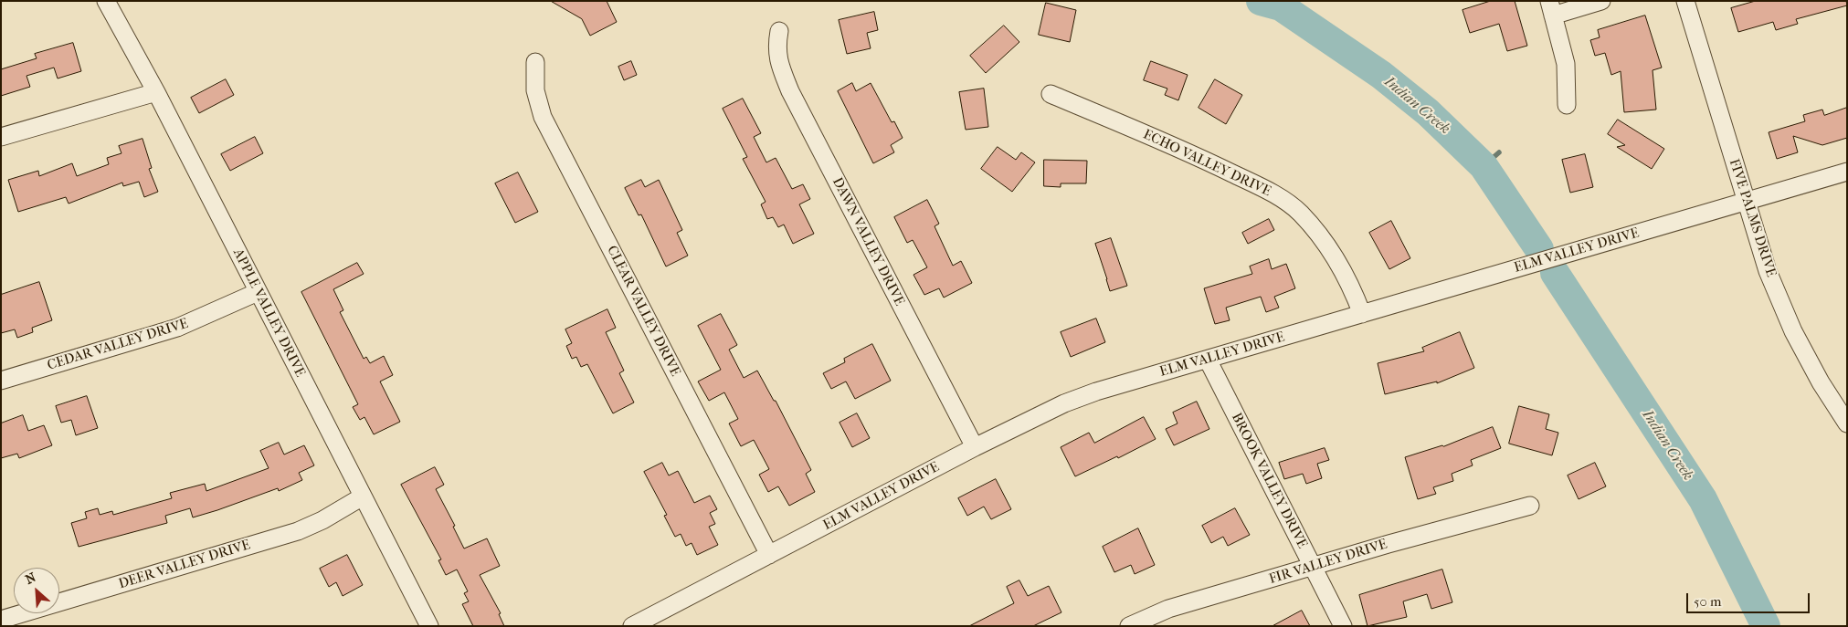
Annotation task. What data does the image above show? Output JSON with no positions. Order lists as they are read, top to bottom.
{
  "streets": {
    "street": [
      "ECHO VALLEY DRIVE",
      "FIVE PALMS DRIVE",
      "DAWN VALLEY DRIVE",
      "ELM VALLEY DRIVE",
      "CLEAR VALLEY DRIVE",
      "APPLE VALLEY DRIVE",
      "CEDAR VALLEY DRIVE",
      "BROOK VALLEY DRIVE",
      "FIR VALLEY DRIVE",
      "DEER VALLEY DRIVE"
    ]
  },
  "crossings": [
    ["ECHO VALLEY DRIVE", "ELM VALLEY DRIVE"],
    ["FIVE PALMS DRIVE", "ELM VALLEY DRIVE"],
    ["DAWN VALLEY DRIVE", "ELM VALLEY DRIVE"],
    ["ELM VALLEY DRIVE", "CLEAR VALLEY DRIVE"],
    ["ELM VALLEY DRIVE", "BROOK VALLEY DRIVE"],
    ["APPLE VALLEY DRIVE", "CEDAR VALLEY DRIVE"],
    ["APPLE VALLEY DRIVE", "DEER VALLEY DRIVE"],
    ["BROOK VALLEY DRIVE", "FIR VALLEY DRIVE"]
  ],
  "water": ["Indian Creek"],
  "scale_bar": "50 m",
  "north": "top left"
}
